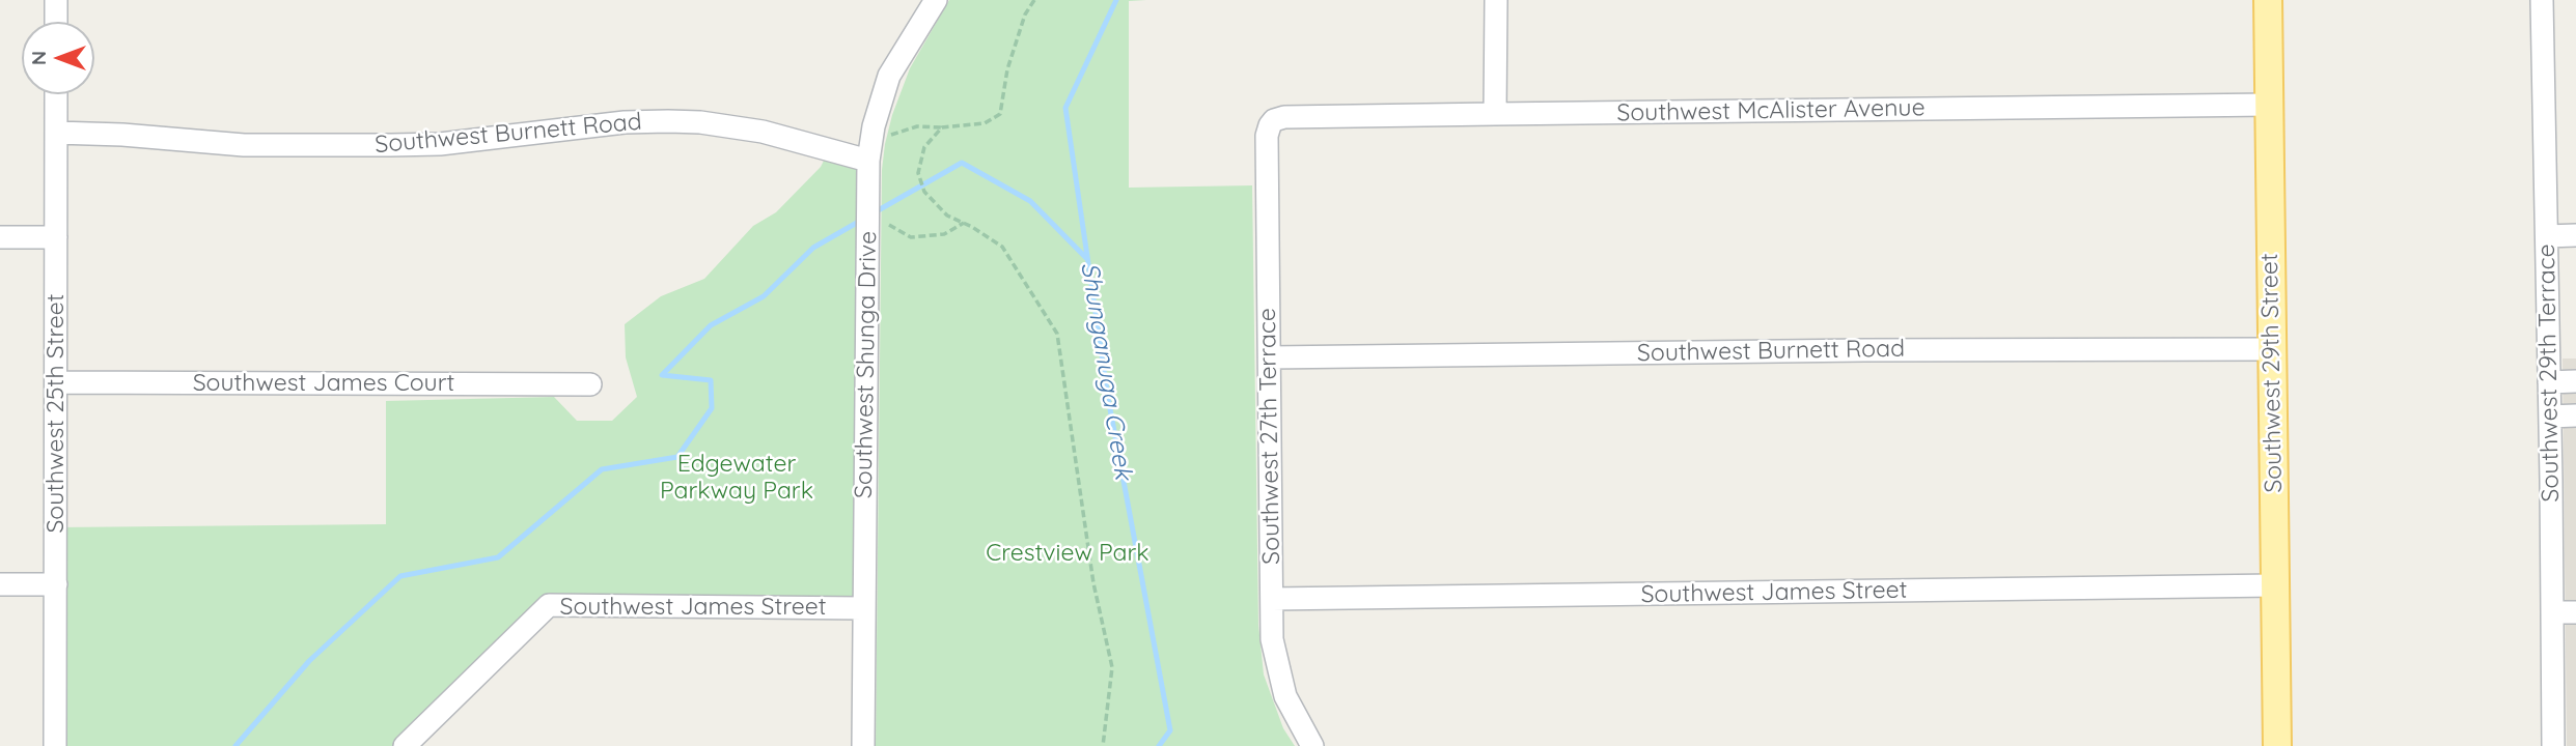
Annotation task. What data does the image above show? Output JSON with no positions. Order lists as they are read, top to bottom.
{
  "streets": {
    "main road": ["Southwest 29th Street"],
    "street": [
      "Southwest McAlister Avenue",
      "Southwest Burnett Road",
      "Southwest Shunga Drive",
      "Southwest 29th Terrace",
      "Southwest James Court",
      "Southwest 25th Street",
      "Southwest 27th Terrace",
      "Southwest James Street"
    ]
  },
  "crossings": [
    ["Southwest McAlister Avenue", "Southwest 29th Street"],
    ["Southwest McAlister Avenue", "Southwest 27th Terrace"],
    ["Southwest Burnett Road", "Southwest Shunga Drive"],
    ["Southwest Burnett Road", "Southwest 29th Street"],
    ["Southwest Burnett Road", "Southwest 25th Street"],
    ["Southwest Burnett Road", "Southwest 27th Terrace"],
    ["Southwest Shunga Drive", "Southwest James Street"],
    ["Southwest 29th Street", "Southwest James Street"],
    ["Southwest James Court", "Southwest 25th Street"],
    ["Southwest 27th Terrace", "Southwest James Street"]
  ],
  "water": ["Shunganuga Creek"],
  "parks": ["Edgewater Parkway Park", "Crestview Park"],
  "north": "left"
}
